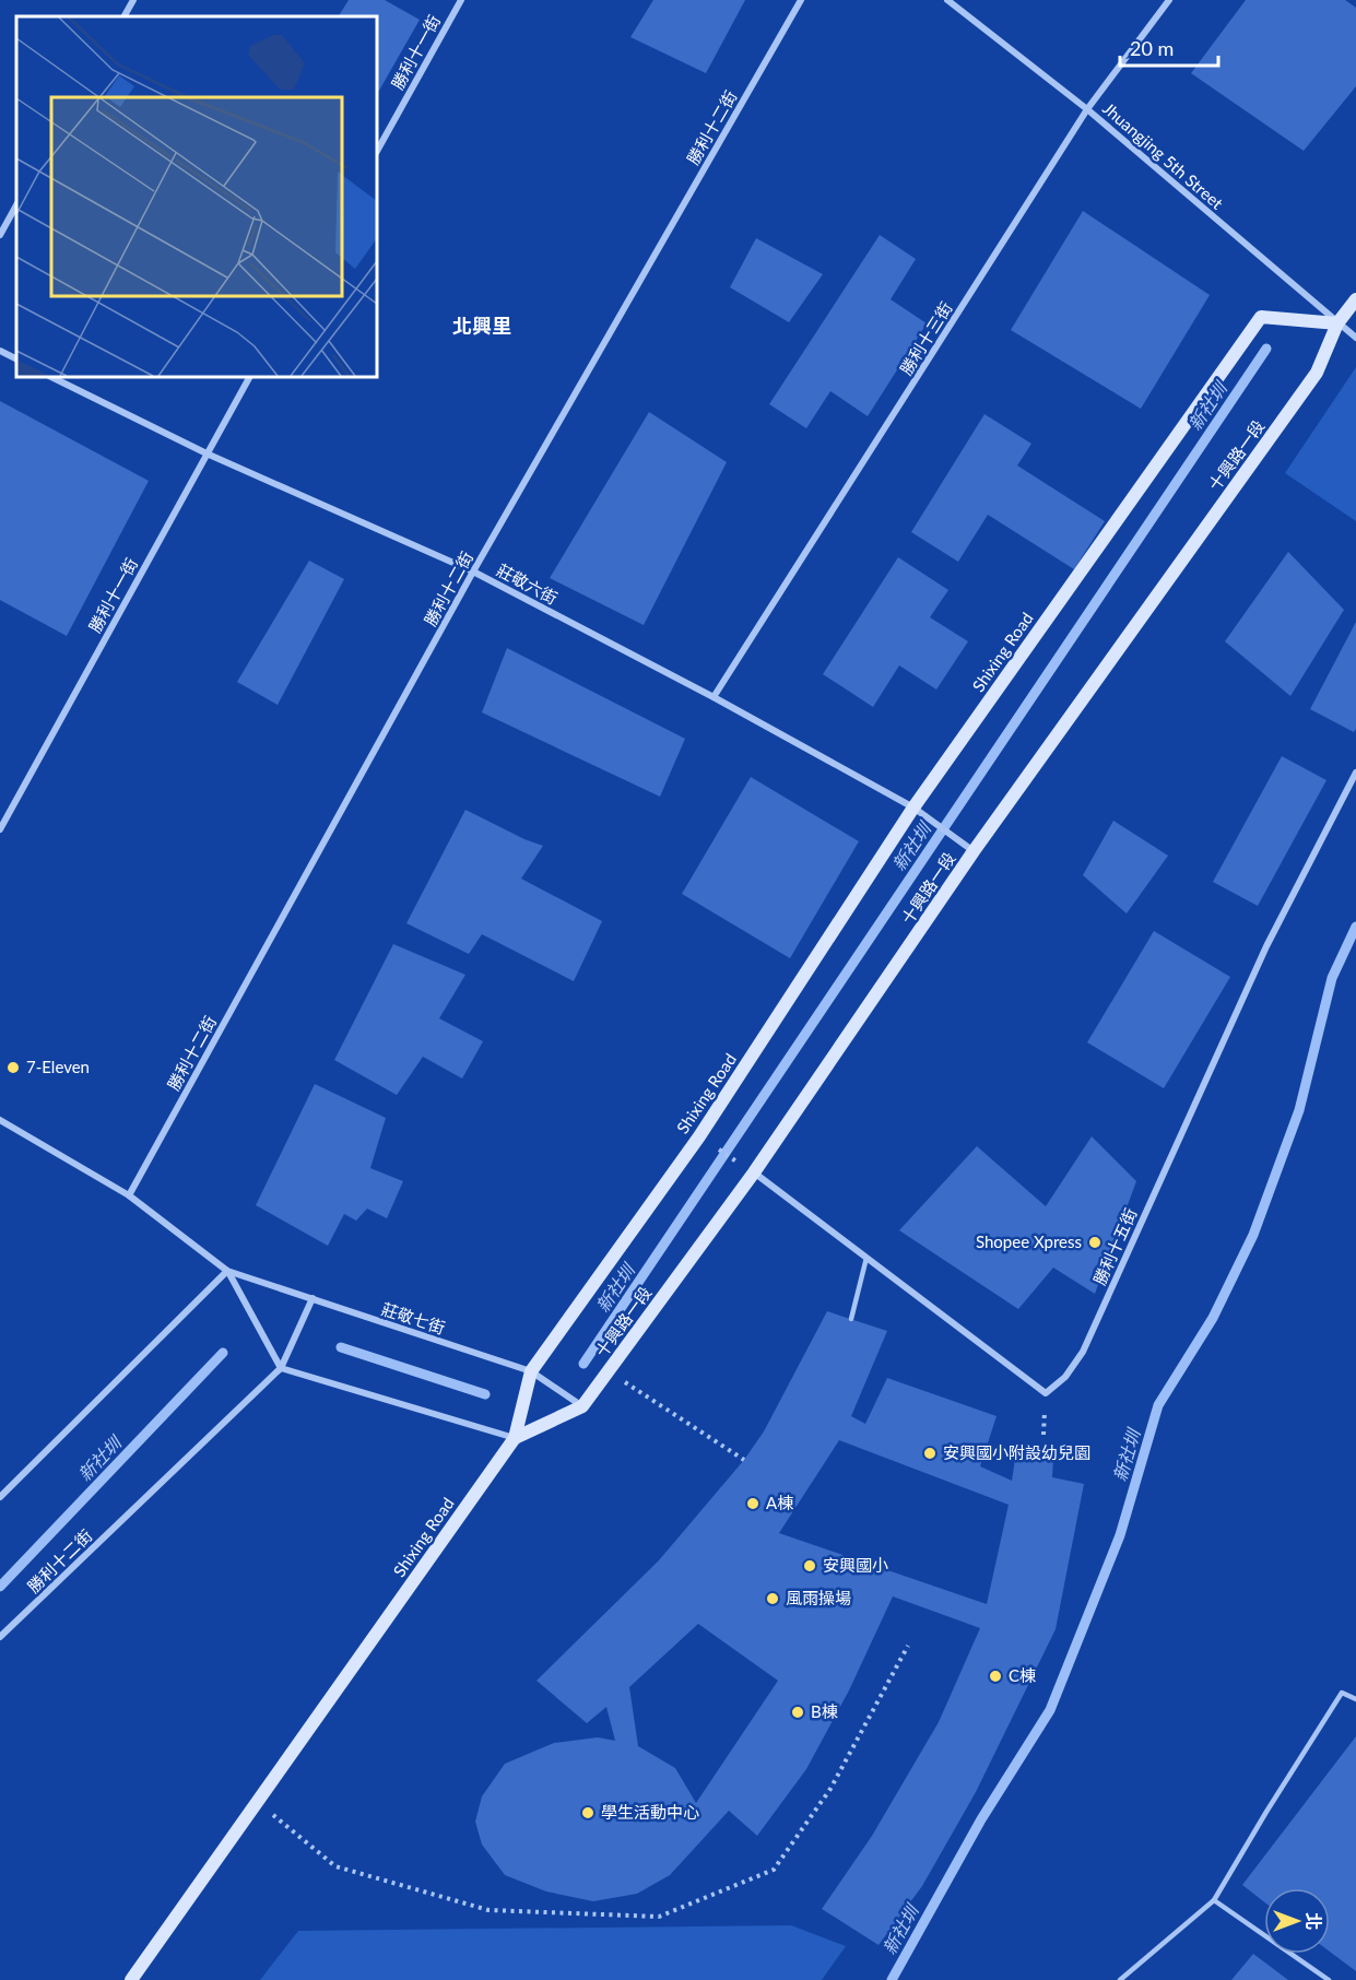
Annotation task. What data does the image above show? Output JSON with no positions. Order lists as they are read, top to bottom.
{
  "streets": {
    "street": [
      "勝利十一街",
      "勝利十二街",
      "Jhuangjing 5th Street",
      "勝利十三街",
      "十興路一段",
      "莊敬六街",
      "Shixing Road",
      "勝利十五街",
      "莊敬七街"
    ]
  },
  "crossings": [
    ["勝利十一街", "莊敬六街"],
    ["勝利十二街", "莊敬六街"],
    ["勝利十二街", "莊敬七街"],
    ["Jhuangjing 5th Street", "勝利十三街"],
    ["Jhuangjing 5th Street", "十興路一段"],
    ["Jhuangjing 5th Street", "Shixing Road"],
    ["勝利十三街", "莊敬六街"],
    ["十興路一段", "莊敬六街"],
    ["十興路一段", "Shixing Road"],
    ["十興路一段", "勝利十五街"],
    ["十興路一段", "莊敬七街"],
    ["莊敬六街", "Shixing Road"],
    ["Shixing Road", "莊敬七街"]
  ],
  "districts": ["北興里"],
  "water": ["新社圳"],
  "places": [
    "7-Eleven",
    "Shopee Xpress",
    "安興國小附設幼兒園",
    "A棟",
    "安興國小",
    "風雨操場",
    "C棟",
    "B棟",
    "學生活動中心"
  ],
  "scale_bar": "20 m",
  "north": "right"
}
